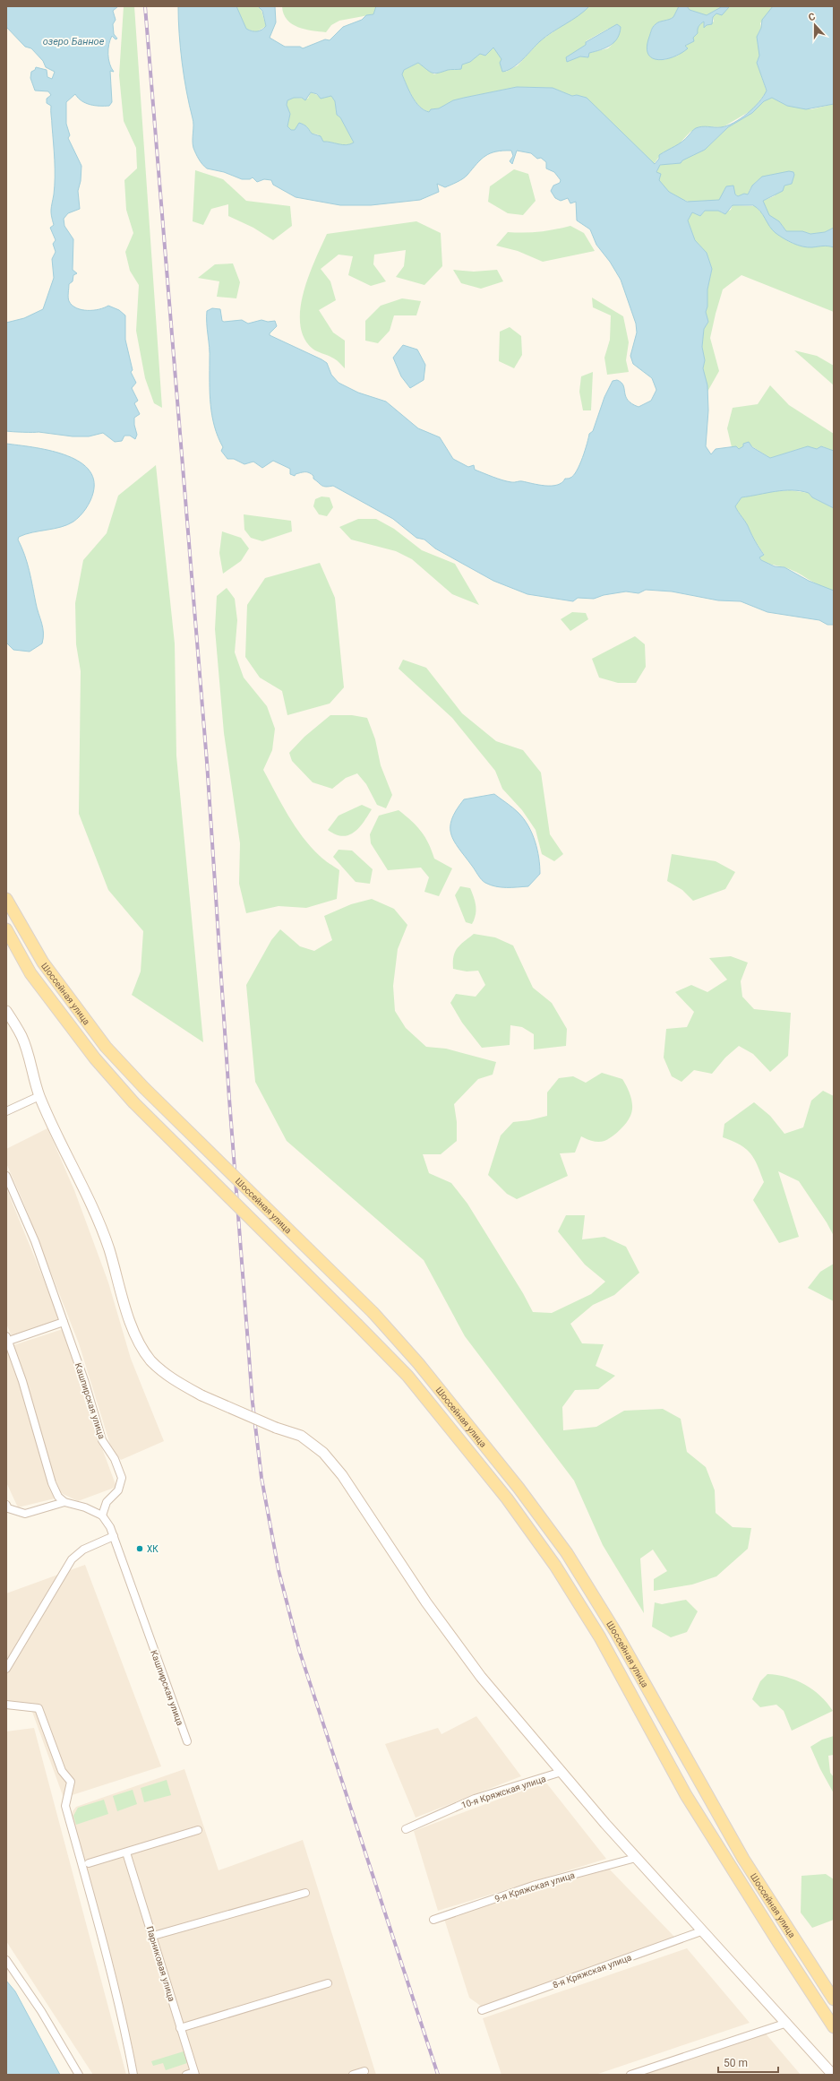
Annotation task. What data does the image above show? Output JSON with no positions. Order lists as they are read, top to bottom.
{
  "streets": {
    "main road": ["Шоссейная улица"],
    "street": [
      "Кашпирская улица",
      "10-я Кряжская улица",
      "9-я Кряжская улица",
      "Парниковая улица",
      "8-я Кряжская улица"
    ]
  },
  "water": ["озеро Банное"],
  "places": ["ХК"],
  "scale_bar": "50 m",
  "north": "top"
}
